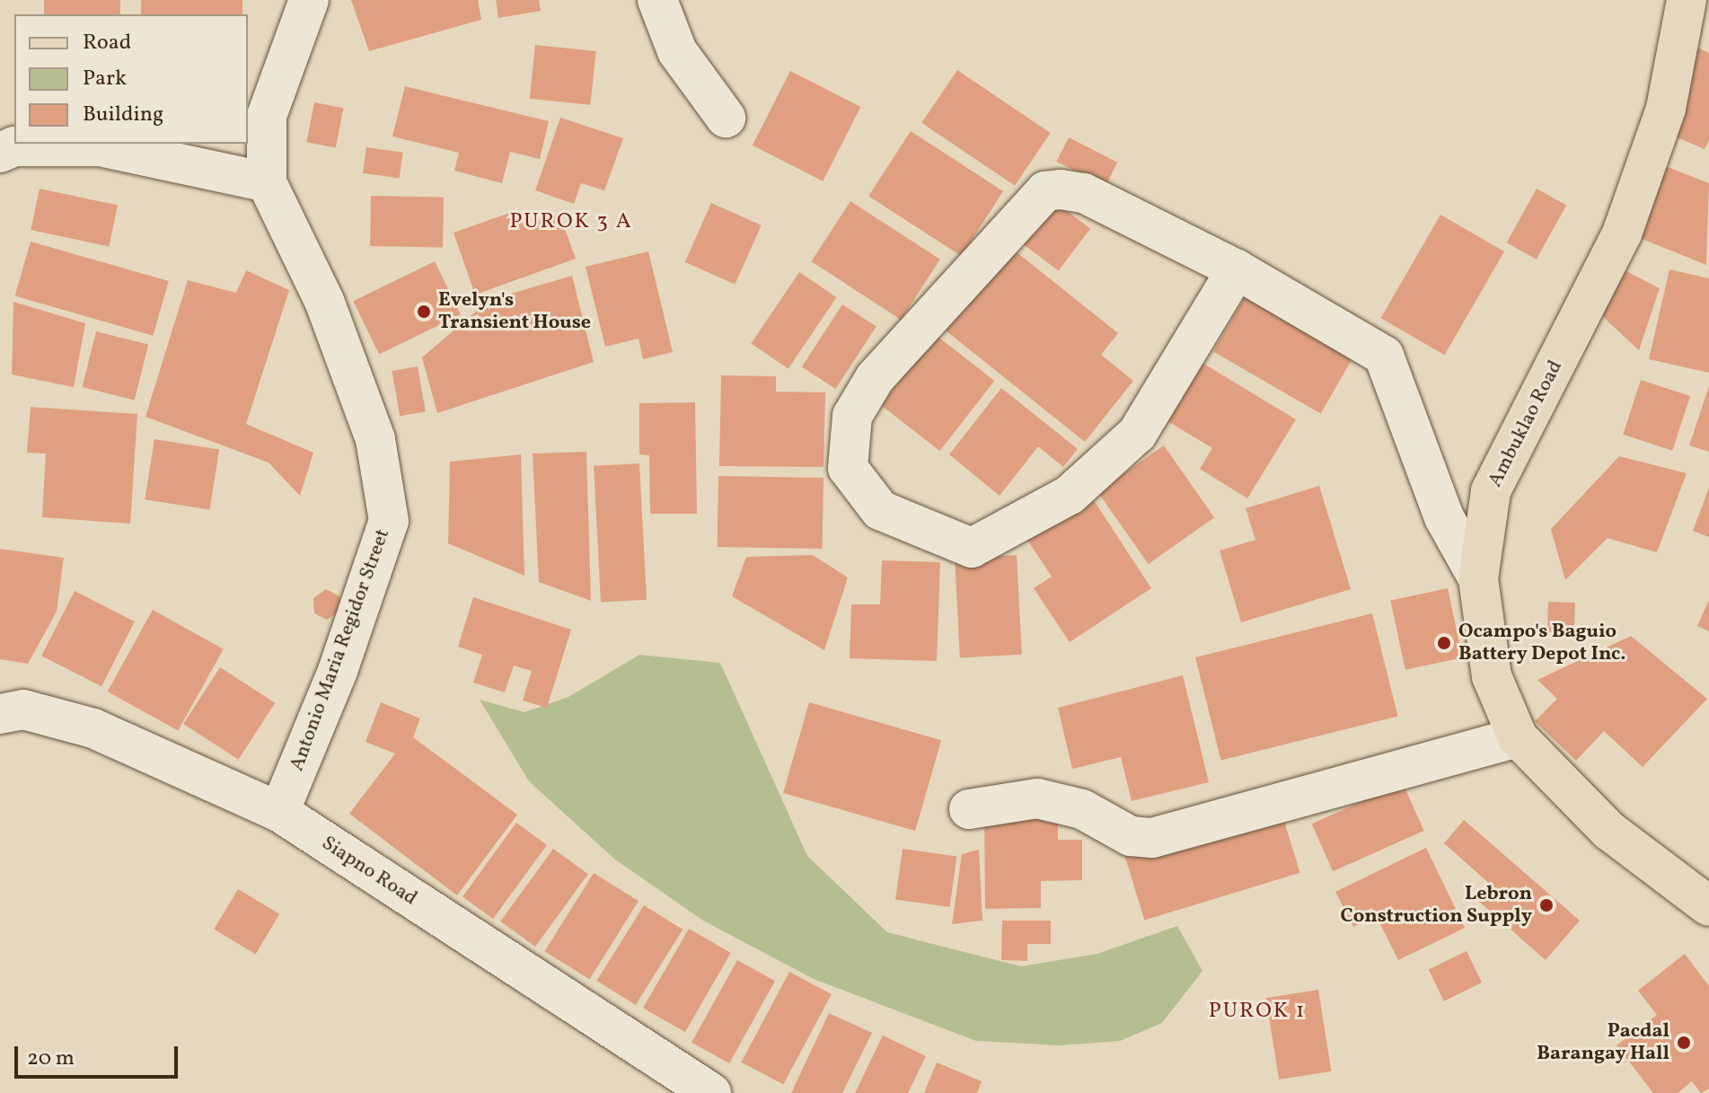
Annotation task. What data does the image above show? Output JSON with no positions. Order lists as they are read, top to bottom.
{
  "streets": {
    "main road": ["Ambuklao Road"],
    "street": ["Antonio Maria Regidor Street", "Siapno Road"]
  },
  "crossings": [
    ["Antonio Maria Regidor Street", "Siapno Road"]
  ],
  "districts": ["PUROK 3 A", "PUROK 1"],
  "places": [
    "Evelyn's Transient House",
    "Ocampo's Baguio Battery Depot Inc.",
    "Lebron Construction Supply",
    "Pacdal Barangay Hall"
  ],
  "legend": ["Road", "Park", "Building"],
  "scale_bar": "20 m"
}
